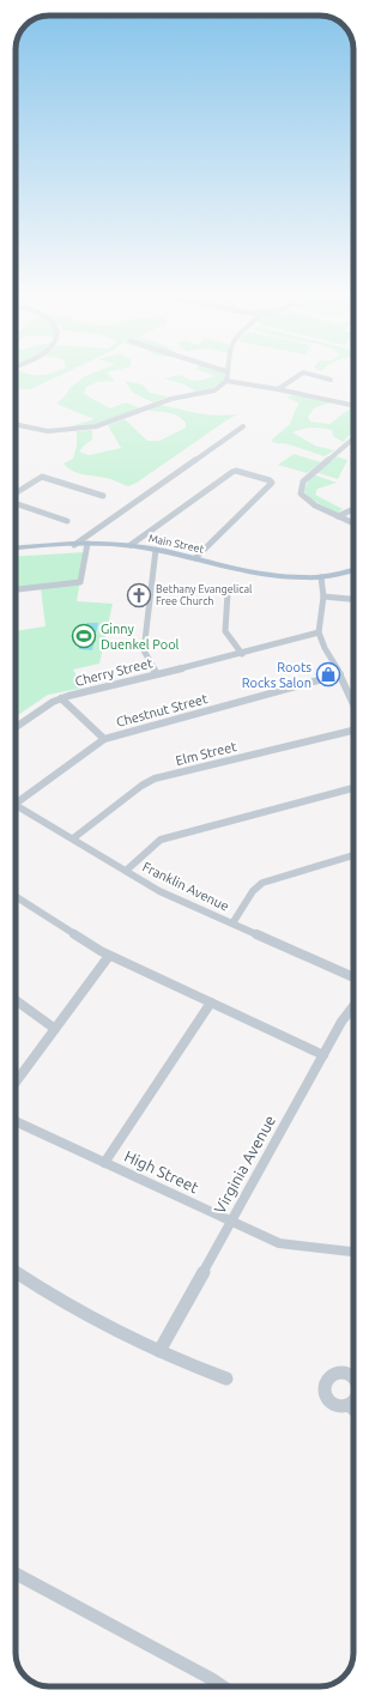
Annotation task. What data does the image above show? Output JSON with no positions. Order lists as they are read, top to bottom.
{
  "streets": {
    "main road": ["Main Street"],
    "street": [
      "Cherry Street",
      "Chestnut Street",
      "Elm Street",
      "Franklin Avenue",
      "Virginia Avenue",
      "High Street"
    ]
  },
  "crossings": [
    ["Elm Street", "Franklin Avenue"],
    ["Virginia Avenue", "High Street"]
  ],
  "places": {
    "church": ["Bethany Evangelical Free Church"],
    "sports": ["Ginny Duenkel Pool"],
    "shop": ["Roots Rocks Salon"]
  }
}
